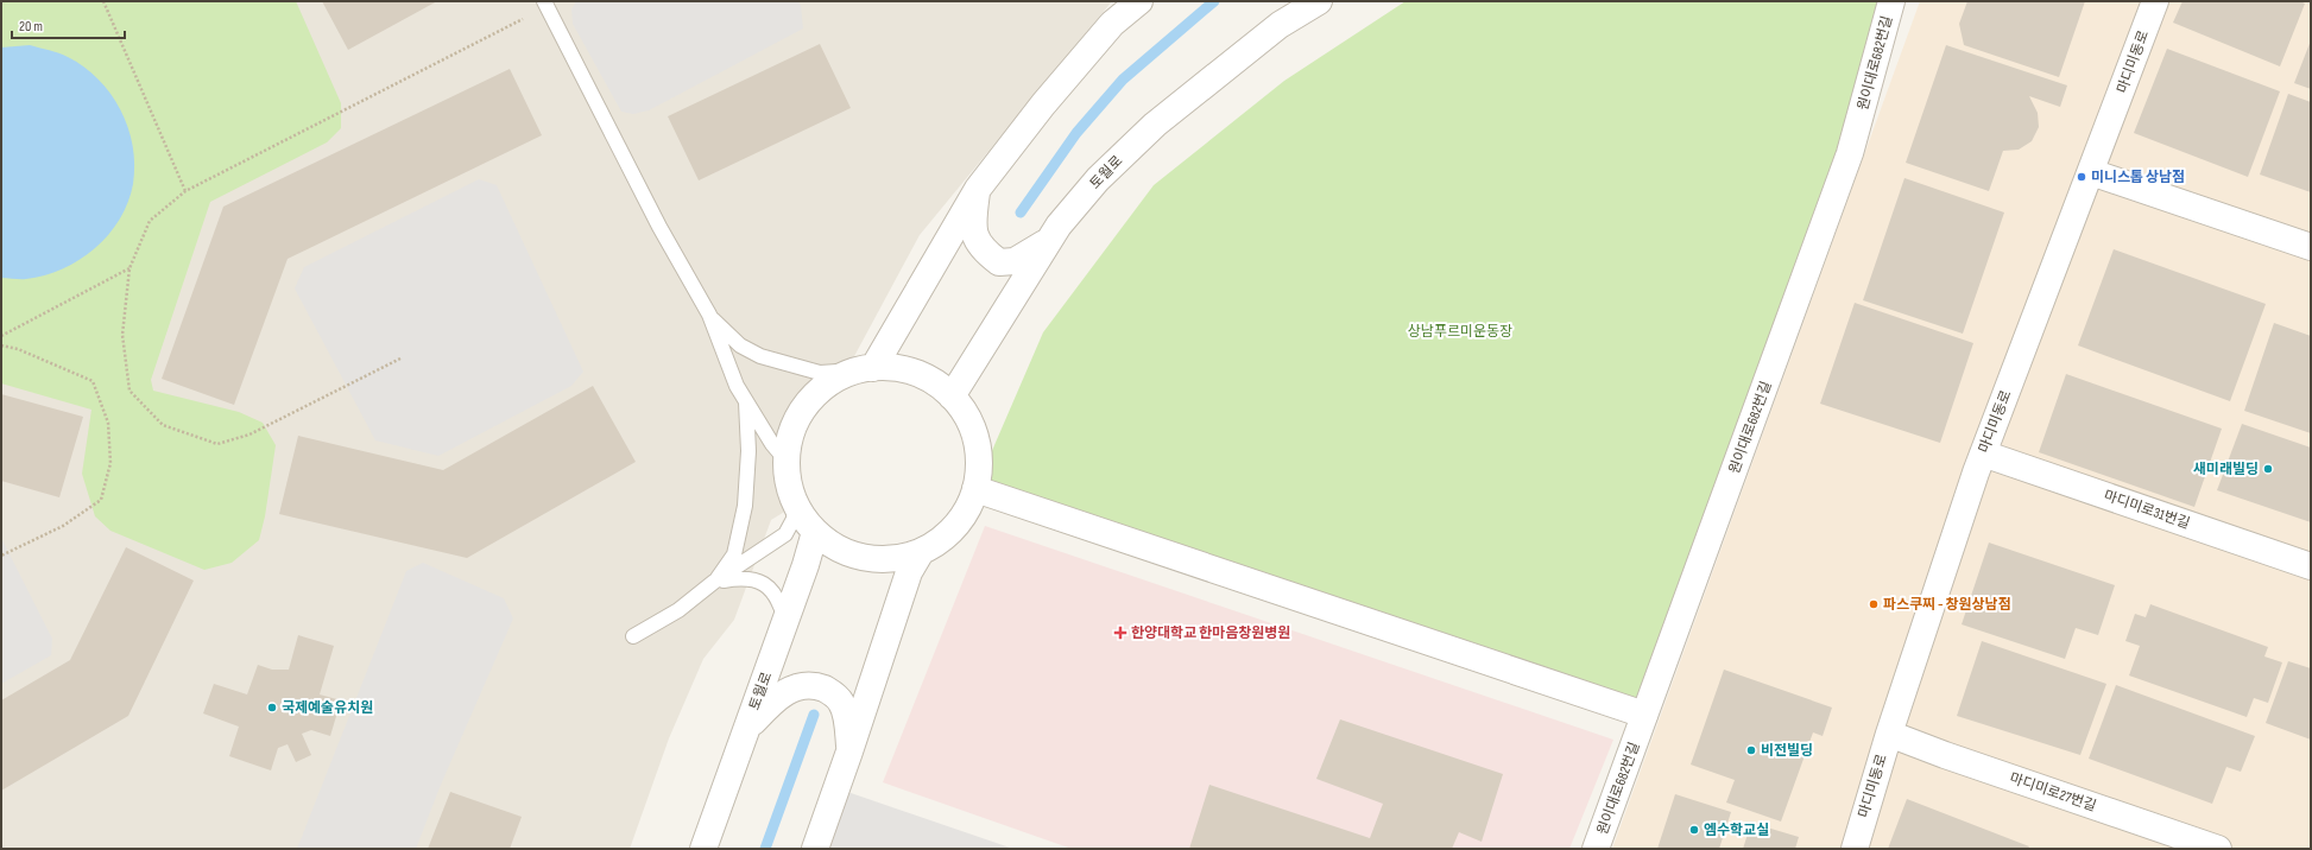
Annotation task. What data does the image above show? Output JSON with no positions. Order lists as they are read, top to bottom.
{
  "streets": {
    "street": [
      "마디미동로",
      "원이대로682번길",
      "토월로",
      "마디미로31번길",
      "마디미로27번길"
    ]
  },
  "crossings": [
    ["마디미동로", "마디미로31번길"],
    ["마디미동로", "마디미로27번길"]
  ],
  "parks": ["상남푸르미운동장"],
  "places": {
    "other": [
      "미니스톱 상남점",
      "새미래빌딩",
      "파스쿠찌 - 창원상남점",
      "국제예술유치원",
      "비전빌딩",
      "엠수학교실"
    ],
    "health": ["한양대학교 한마음창원병원"]
  },
  "scale_bar": "20 m"
}
